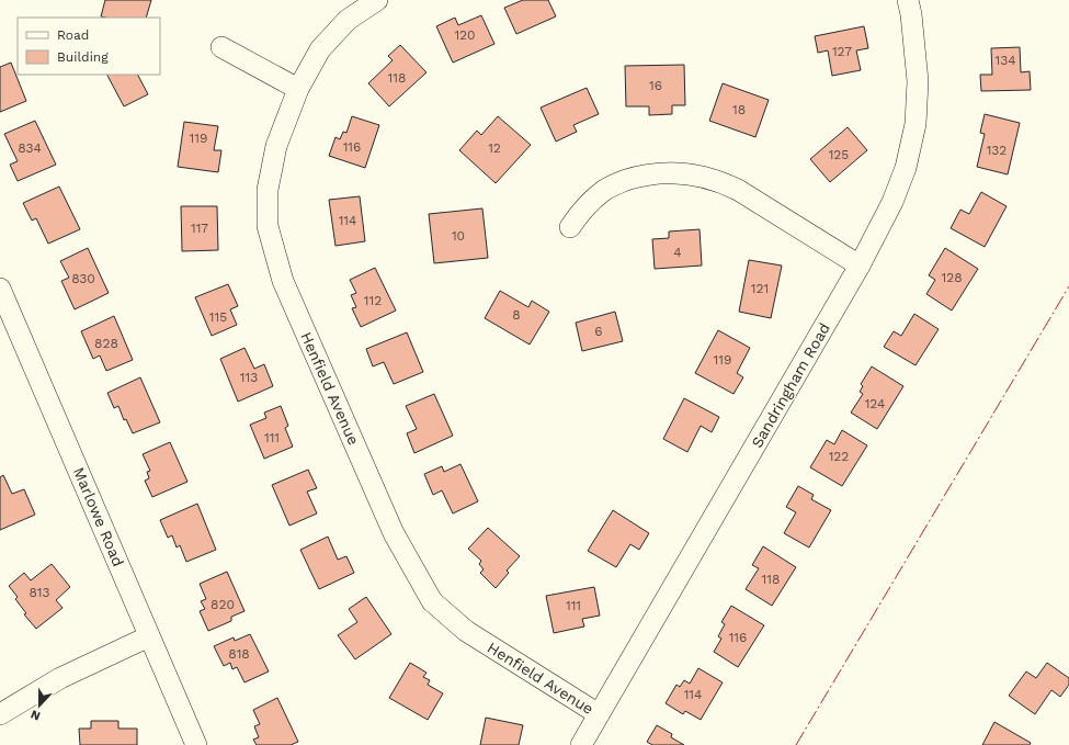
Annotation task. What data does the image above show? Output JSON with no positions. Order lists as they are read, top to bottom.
{
  "streets": {
    "street": ["Sandringham Road", "Henfield Avenue", "Marlowe Road"]
  },
  "crossings": [
    ["Sandringham Road", "Henfield Avenue"]
  ],
  "house_numbers": [
    "120",
    "127",
    "134",
    "118",
    "16",
    "18",
    "119",
    "116",
    "834",
    "12",
    "132",
    "125",
    "114",
    "117",
    "10",
    "4",
    "128",
    "830",
    "121",
    "112",
    "8",
    "115",
    "6",
    "828",
    "119",
    "113",
    "124",
    "111",
    "122",
    "118",
    "813",
    "820",
    "111",
    "116",
    "818",
    "114"
  ],
  "legend": ["Road", "Building"],
  "north": "bottom"
}
